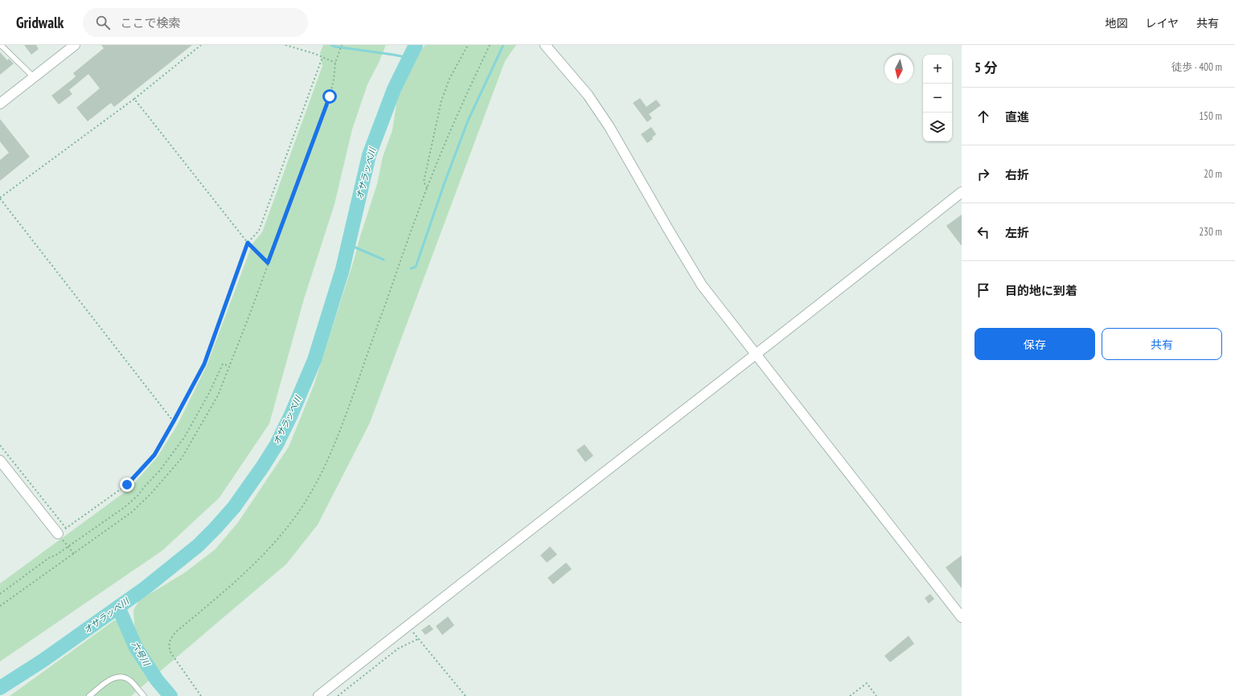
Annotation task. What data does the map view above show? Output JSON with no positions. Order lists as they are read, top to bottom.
{
  "water": ["オサラッペ川", "六号川"],
  "north": "bottom",
  "page": {
    "header": "Gridwalk",
    "search": "ここで検索",
    "nav": ["地図", "レイヤ", "共有"],
    "heading": ["5 分", "徒歩 · 400 m"],
    "map_buttons": ["+", "−"],
    "list": [
      ["直進", "150 m"],
      ["右折", "20 m"],
      ["左折", "230 m"],
      "目的地に到着"
    ],
    "buttons": ["保存", "共有"]
  }
}
